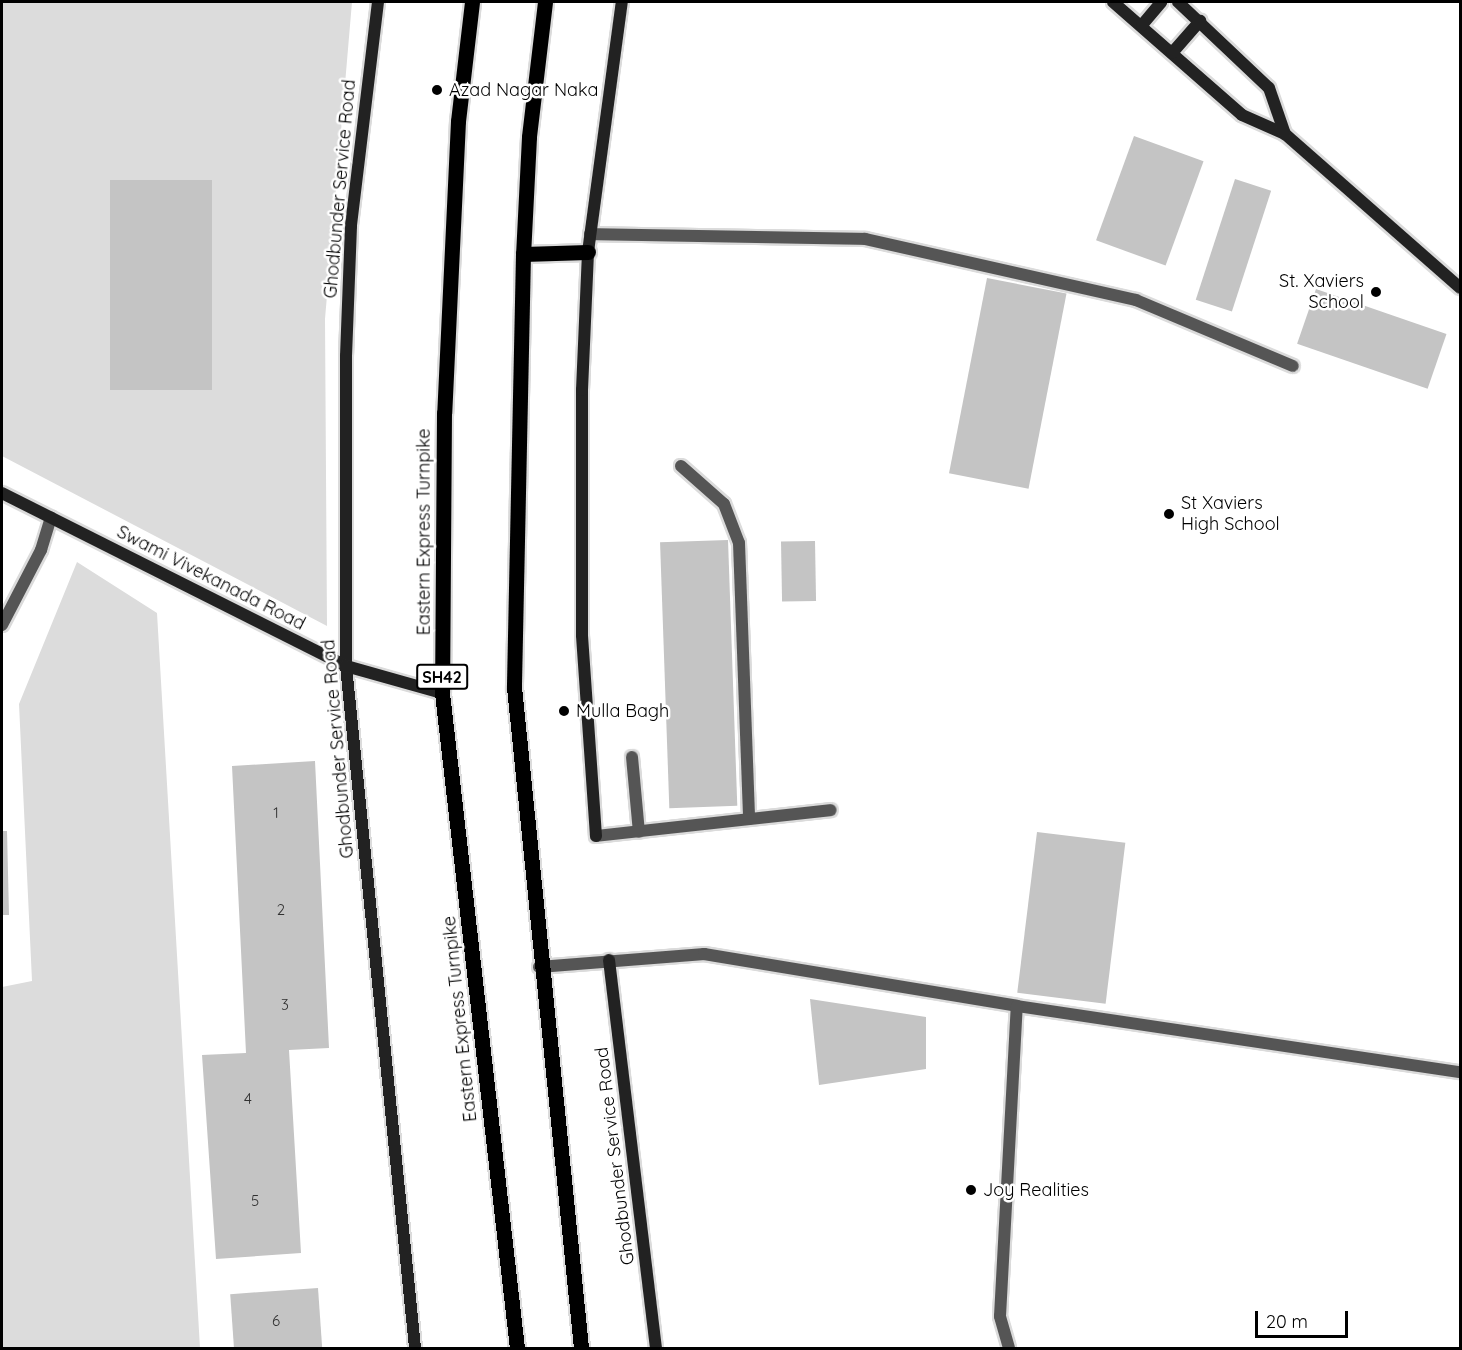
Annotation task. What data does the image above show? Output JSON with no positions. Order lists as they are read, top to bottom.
{
  "streets": {
    "main road": ["Eastern Express Turnpike", "SH42"],
    "street": ["Ghodbunder Service Road", "Swami Vivekanada Road"]
  },
  "crossings": [
    ["Ghodbunder Service Road", "Swami Vivekanada Road"],
    ["Eastern Express Turnpike", "Swami Vivekanada Road"]
  ],
  "places": [
    "Azad Nagar Naka",
    "St. Xaviers School",
    "St Xaviers High School",
    "Mulla Bagh",
    "Joy Realities"
  ],
  "house_numbers": [
    "1",
    "2",
    "3",
    "4",
    "5",
    "6"
  ],
  "scale_bar": "20 m"
}
